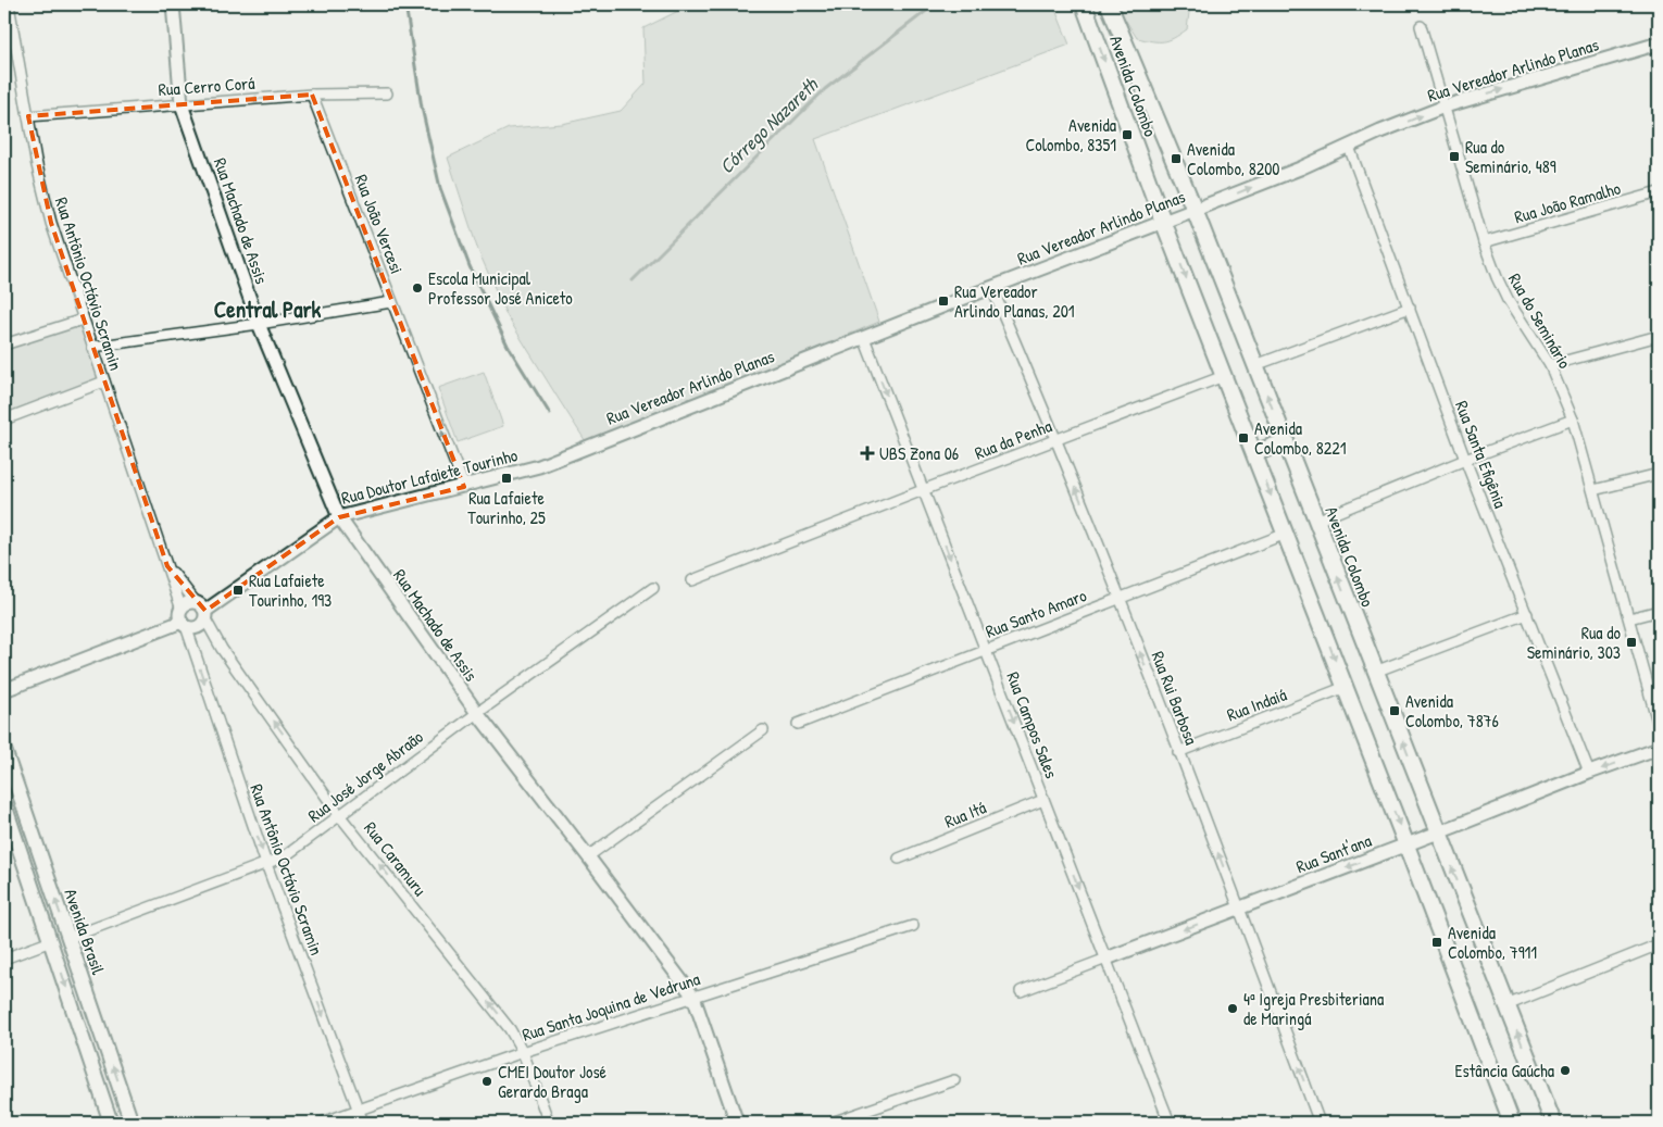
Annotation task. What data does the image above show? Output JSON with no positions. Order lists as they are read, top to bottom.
{
  "streets": {
    "main road": ["Avenida Colombo", "Avenida Brasil"],
    "street": [
      "Rua Vereador Arlindo Planas",
      "Rua Cerro Corá",
      "Rua João Ramalho",
      "Rua Machado de Assis",
      "Rua João Vercesi",
      "Rua Antônio Octávio Scramin",
      "Rua do Seminário",
      "Rua da Penha",
      "Rua Santa Efigênia",
      "Rua Doutor Lafaiete Tourinho",
      "Rua Santo Amaro",
      "Rua Rui Barbosa",
      "Rua Indaiá",
      "Rua Campos Sales",
      "Rua José Jorge Abraão",
      "Rua Itá",
      "Rua Sant'ana",
      "Rua Caramuru",
      "Rua Santa Joquina de Vedruna"
    ]
  },
  "crossings": [
    ["Rua Vereador Arlindo Planas", "Avenida Colombo"],
    ["Rua Vereador Arlindo Planas", "Rua do Seminário"],
    ["Rua Vereador Arlindo Planas", "Rua Santa Efigênia"],
    ["Rua Vereador Arlindo Planas", "Rua Doutor Lafaiete Tourinho"],
    ["Rua Vereador Arlindo Planas", "Rua Rui Barbosa"],
    ["Rua Vereador Arlindo Planas", "Rua Campos Sales"],
    ["Rua Cerro Corá", "Rua Machado de Assis"],
    ["Rua Cerro Corá", "Rua João Vercesi"],
    ["Rua Cerro Corá", "Rua Antônio Octávio Scramin"],
    ["Avenida Colombo", "Rua da Penha"],
    ["Avenida Colombo", "Rua Santo Amaro"],
    ["Avenida Colombo", "Rua Indaiá"],
    ["Avenida Colombo", "Rua Sant'ana"],
    ["Rua João Ramalho", "Rua do Seminário"],
    ["Rua Machado de Assis", "Rua Doutor Lafaiete Tourinho"],
    ["Rua Machado de Assis", "Rua José Jorge Abraão"],
    ["Rua Machado de Assis", "Rua Santa Joquina de Vedruna"],
    ["Rua João Vercesi", "Rua Doutor Lafaiete Tourinho"],
    ["Rua Antônio Octávio Scramin", "Rua Doutor Lafaiete Tourinho"],
    ["Rua Antônio Octávio Scramin", "Rua José Jorge Abraão"],
    ["Rua Antônio Octávio Scramin", "Rua Caramuru"],
    ["Rua Antônio Octávio Scramin", "Rua Santa Joquina de Vedruna"],
    ["Rua da Penha", "Rua Rui Barbosa"],
    ["Rua da Penha", "Rua Campos Sales"],
    ["Rua Santa Efigênia", "Rua Sant'ana"],
    ["Rua Doutor Lafaiete Tourinho", "Rua Caramuru"],
    ["Rua Santo Amaro", "Rua Rui Barbosa"],
    ["Rua Santo Amaro", "Rua Campos Sales"],
    ["Rua Rui Barbosa", "Rua Indaiá"],
    ["Rua Rui Barbosa", "Rua Sant'ana"],
    ["Rua Campos Sales", "Rua Itá"],
    ["Rua Campos Sales", "Rua Sant'ana"],
    ["Rua José Jorge Abraão", "Rua Caramuru"],
    ["Rua José Jorge Abraão", "Avenida Brasil"],
    ["Rua Caramuru", "Rua Santa Joquina de Vedruna"]
  ],
  "one_way": [
    "Rua Vereador Arlindo Planas",
    "Rua Cerro Corá",
    "Rua João Vercesi",
    "Rua Antônio Octávio Scramin",
    "Rua Rui Barbosa",
    "Rua Campos Sales",
    "Rua Sant'ana",
    "Rua Caramuru"
  ],
  "districts": ["Central Park"],
  "water": ["Córrego Nazareth"],
  "places": {
    "transit": [
      "Avenida Colombo, 8351",
      "Rua do Seminário, 489",
      "Avenida Colombo, 8200",
      "Rua Vereador Arlindo Planas, 201",
      "Avenida Colombo, 8221",
      "Rua Lafaiete Tourinho, 25",
      "Rua Lafaiete Tourinho, 193",
      "Rua do Seminário, 303",
      "Avenida Colombo, 7876",
      "Avenida Colombo, 7911"
    ],
    "other": [
      "Escola Municipal Professor José Aniceto",
      "4ª Igreja Presbiteriana de Maringá",
      "Estância Gaúcha",
      "CMEI Doutor José Gerardo Braga"
    ],
    "health": ["UBS Zona 06"]
  }
}
